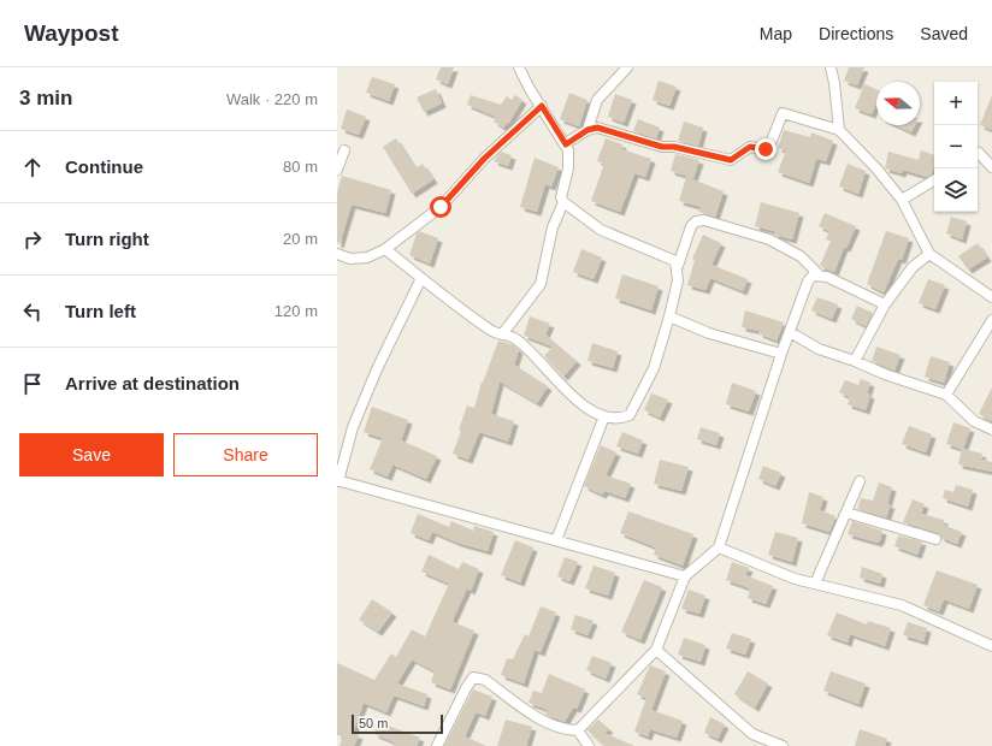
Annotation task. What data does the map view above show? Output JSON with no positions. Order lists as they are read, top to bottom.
{
  "scale_bar": "50 m",
  "north": "left",
  "page": {
    "header": "Waypost",
    "nav": ["Map", "Directions", "Saved"],
    "heading": ["3 min", "Walk · 220 m"],
    "map_buttons": ["+", "−"],
    "list": [
      ["Continue", "80 m"],
      ["Turn right", "20 m"],
      ["Turn left", "120 m"],
      "Arrive at destination"
    ],
    "buttons": ["Save", "Share"],
    "scale": "50 m"
  }
}
